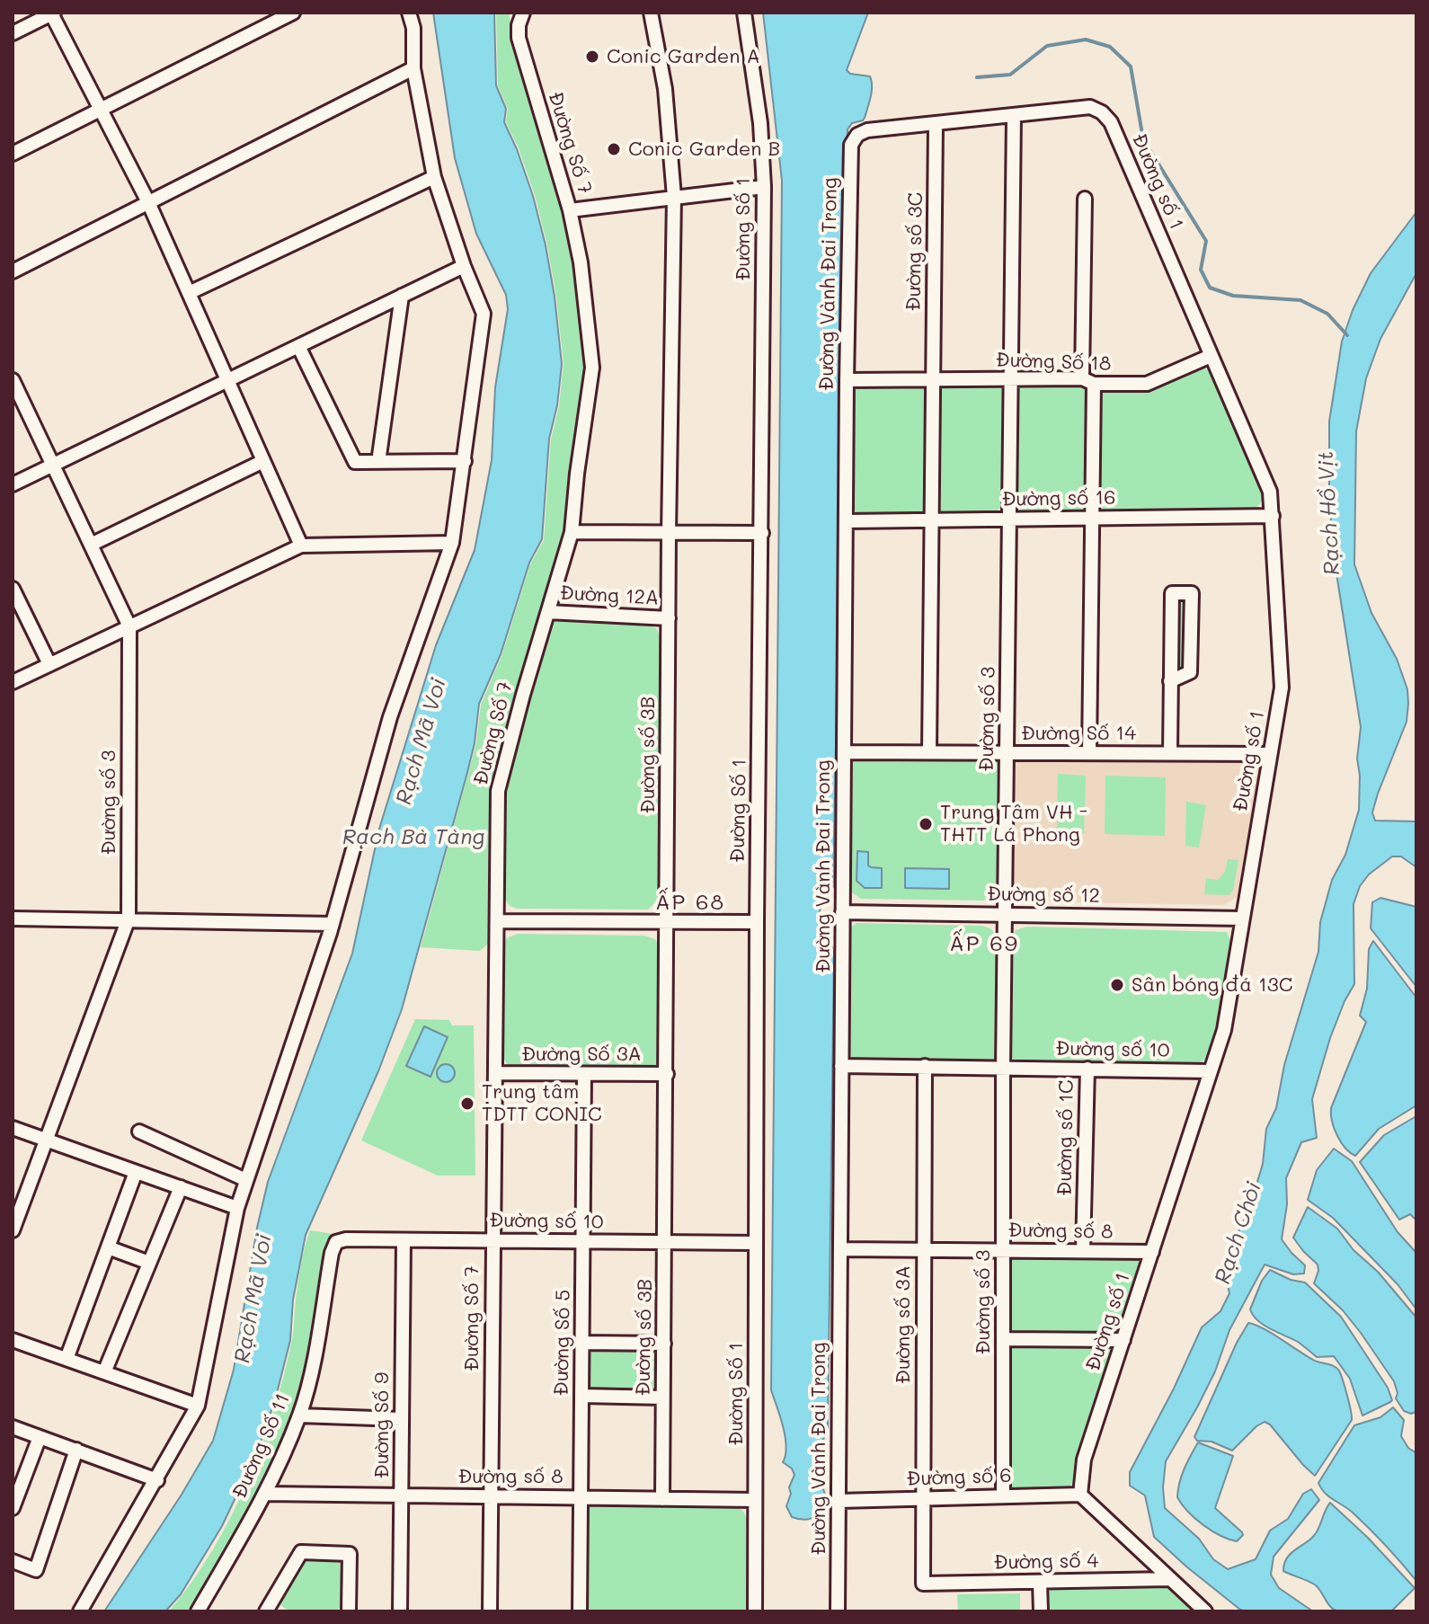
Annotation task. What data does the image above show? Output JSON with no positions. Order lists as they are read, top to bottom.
{
  "streets": {
    "street": [
      "Đường Số 7",
      "Đường số 1",
      "Đường Số 1",
      "Đường số 3C",
      "Đường Vành Đai Trong",
      "Đường Số 18",
      "Đường số 16",
      "Đường 12A",
      "Đường số 3",
      "Đường Số 14",
      "Đường số 3B",
      "Đường số 12",
      "Đường số 10",
      "Đường Số 3A",
      "Đường số 1C",
      "Đường số 8",
      "Đường số 3A",
      "Đường Số 5",
      "Đường Số 9",
      "Đường Số 11",
      "Đường số 6",
      "Đường số 4"
    ]
  },
  "crossings": [
    ["Đường Số 7", "Đường 12A"],
    ["Đường Số 7", "Đường số 10"],
    ["Đường Số 7", "Đường Số 3A"],
    ["Đường Số 7", "Đường số 8"],
    ["Đường số 1", "Đường số 3C"],
    ["Đường số 1", "Đường Vành Đai Trong"],
    ["Đường số 1", "Đường Số 18"],
    ["Đường số 1", "Đường số 16"],
    ["Đường số 1", "Đường số 3"],
    ["Đường số 1", "Đường Số 14"],
    ["Đường số 1", "Đường số 12"],
    ["Đường số 1", "Đường số 10"],
    ["Đường số 1", "Đường số 8"],
    ["Đường số 1", "Đường số 6"],
    ["Đường Số 1", "Đường số 10"],
    ["Đường Số 1", "Đường số 8"],
    ["Đường số 3C", "Đường Số 18"],
    ["Đường Vành Đai Trong", "Đường Số 18"],
    ["Đường Vành Đai Trong", "Đường số 16"],
    ["Đường Vành Đai Trong", "Đường Số 14"],
    ["Đường Vành Đai Trong", "Đường số 12"],
    ["Đường Vành Đai Trong", "Đường số 10"],
    ["Đường Vành Đai Trong", "Đường số 8"],
    ["Đường Vành Đai Trong", "Đường số 6"],
    ["Đường Số 18", "Đường số 3"],
    ["Đường số 16", "Đường số 3"],
    ["Đường 12A", "Đường số 3B"],
    ["Đường số 3", "Đường Số 14"],
    ["Đường số 3", "Đường số 12"],
    ["Đường số 3", "Đường số 10"],
    ["Đường số 3", "Đường số 8"],
    ["Đường số 3", "Đường số 6"],
    ["Đường số 3B", "Đường số 10"],
    ["Đường số 3B", "Đường Số 3A"],
    ["Đường số 3B", "Đường số 8"],
    ["Đường số 10", "Đường số 1C"],
    ["Đường số 10", "Đường số 3A"],
    ["Đường số 10", "Đường Số 5"],
    ["Đường số 10", "Đường Số 9"],
    ["Đường số 10", "Đường Số 11"],
    ["Đường Số 3A", "Đường Số 5"],
    ["Đường số 1C", "Đường số 8"],
    ["Đường số 8", "Đường số 3A"],
    ["Đường số 8", "Đường Số 5"],
    ["Đường số 8", "Đường Số 9"],
    ["Đường số 8", "Đường Số 11"],
    ["Đường số 3A", "Đường số 6"],
    ["Đường số 3A", "Đường số 4"]
  ],
  "districts": ["ẤP 68", "ẤP 69"],
  "water": [
    "Rạch Hồ Vịt",
    "Rạch Mã Voi",
    "Rạch Bà Tàng",
    "Rạch Chòi"
  ],
  "places": [
    "Conic Garden A",
    "Conic Garden B",
    "Trung Tâm VH - THTT Lá Phong",
    "Sân bóng đá 13C",
    "Trung tâm TDTT CONIC"
  ]
}
